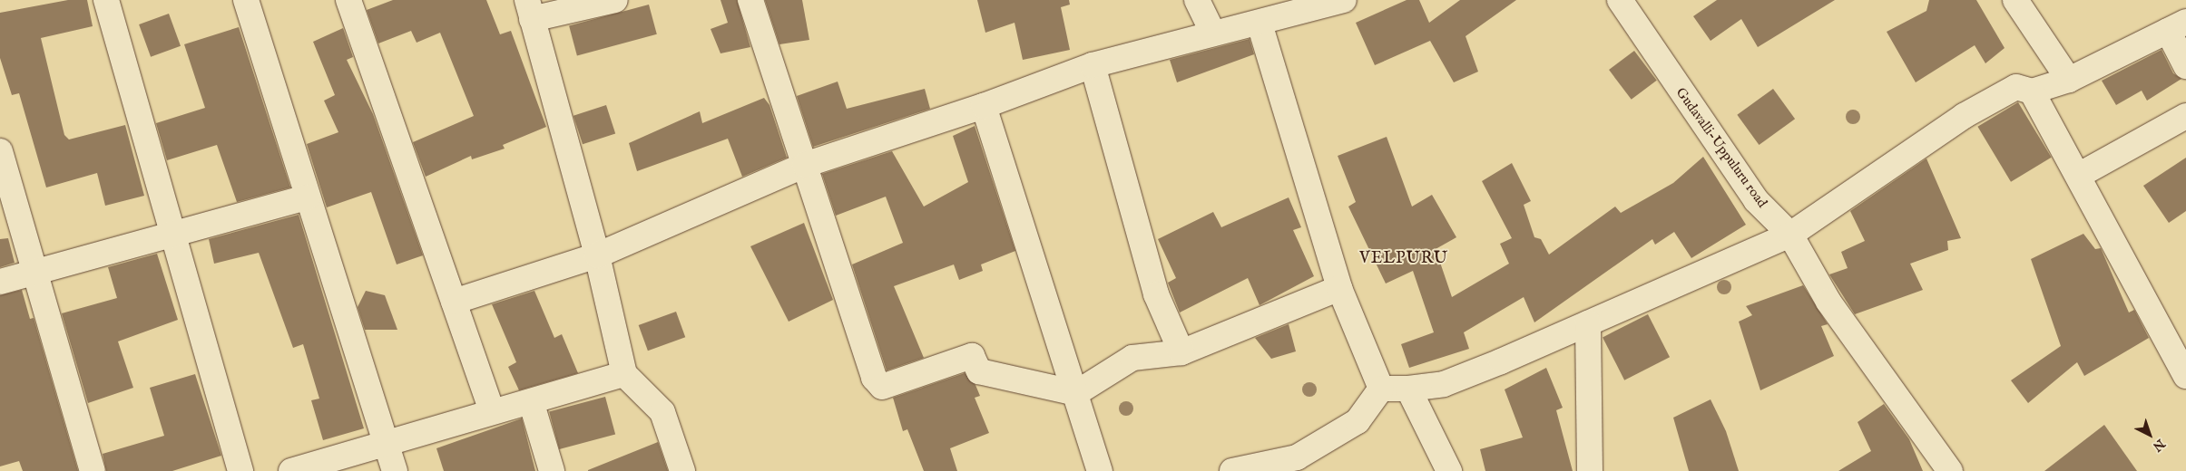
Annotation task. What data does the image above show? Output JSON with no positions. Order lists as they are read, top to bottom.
{
  "streets": {
    "street": ["Gudavalli-Uppuluru road"]
  },
  "districts": ["VELPURU"],
  "north": "bottom right"
}
